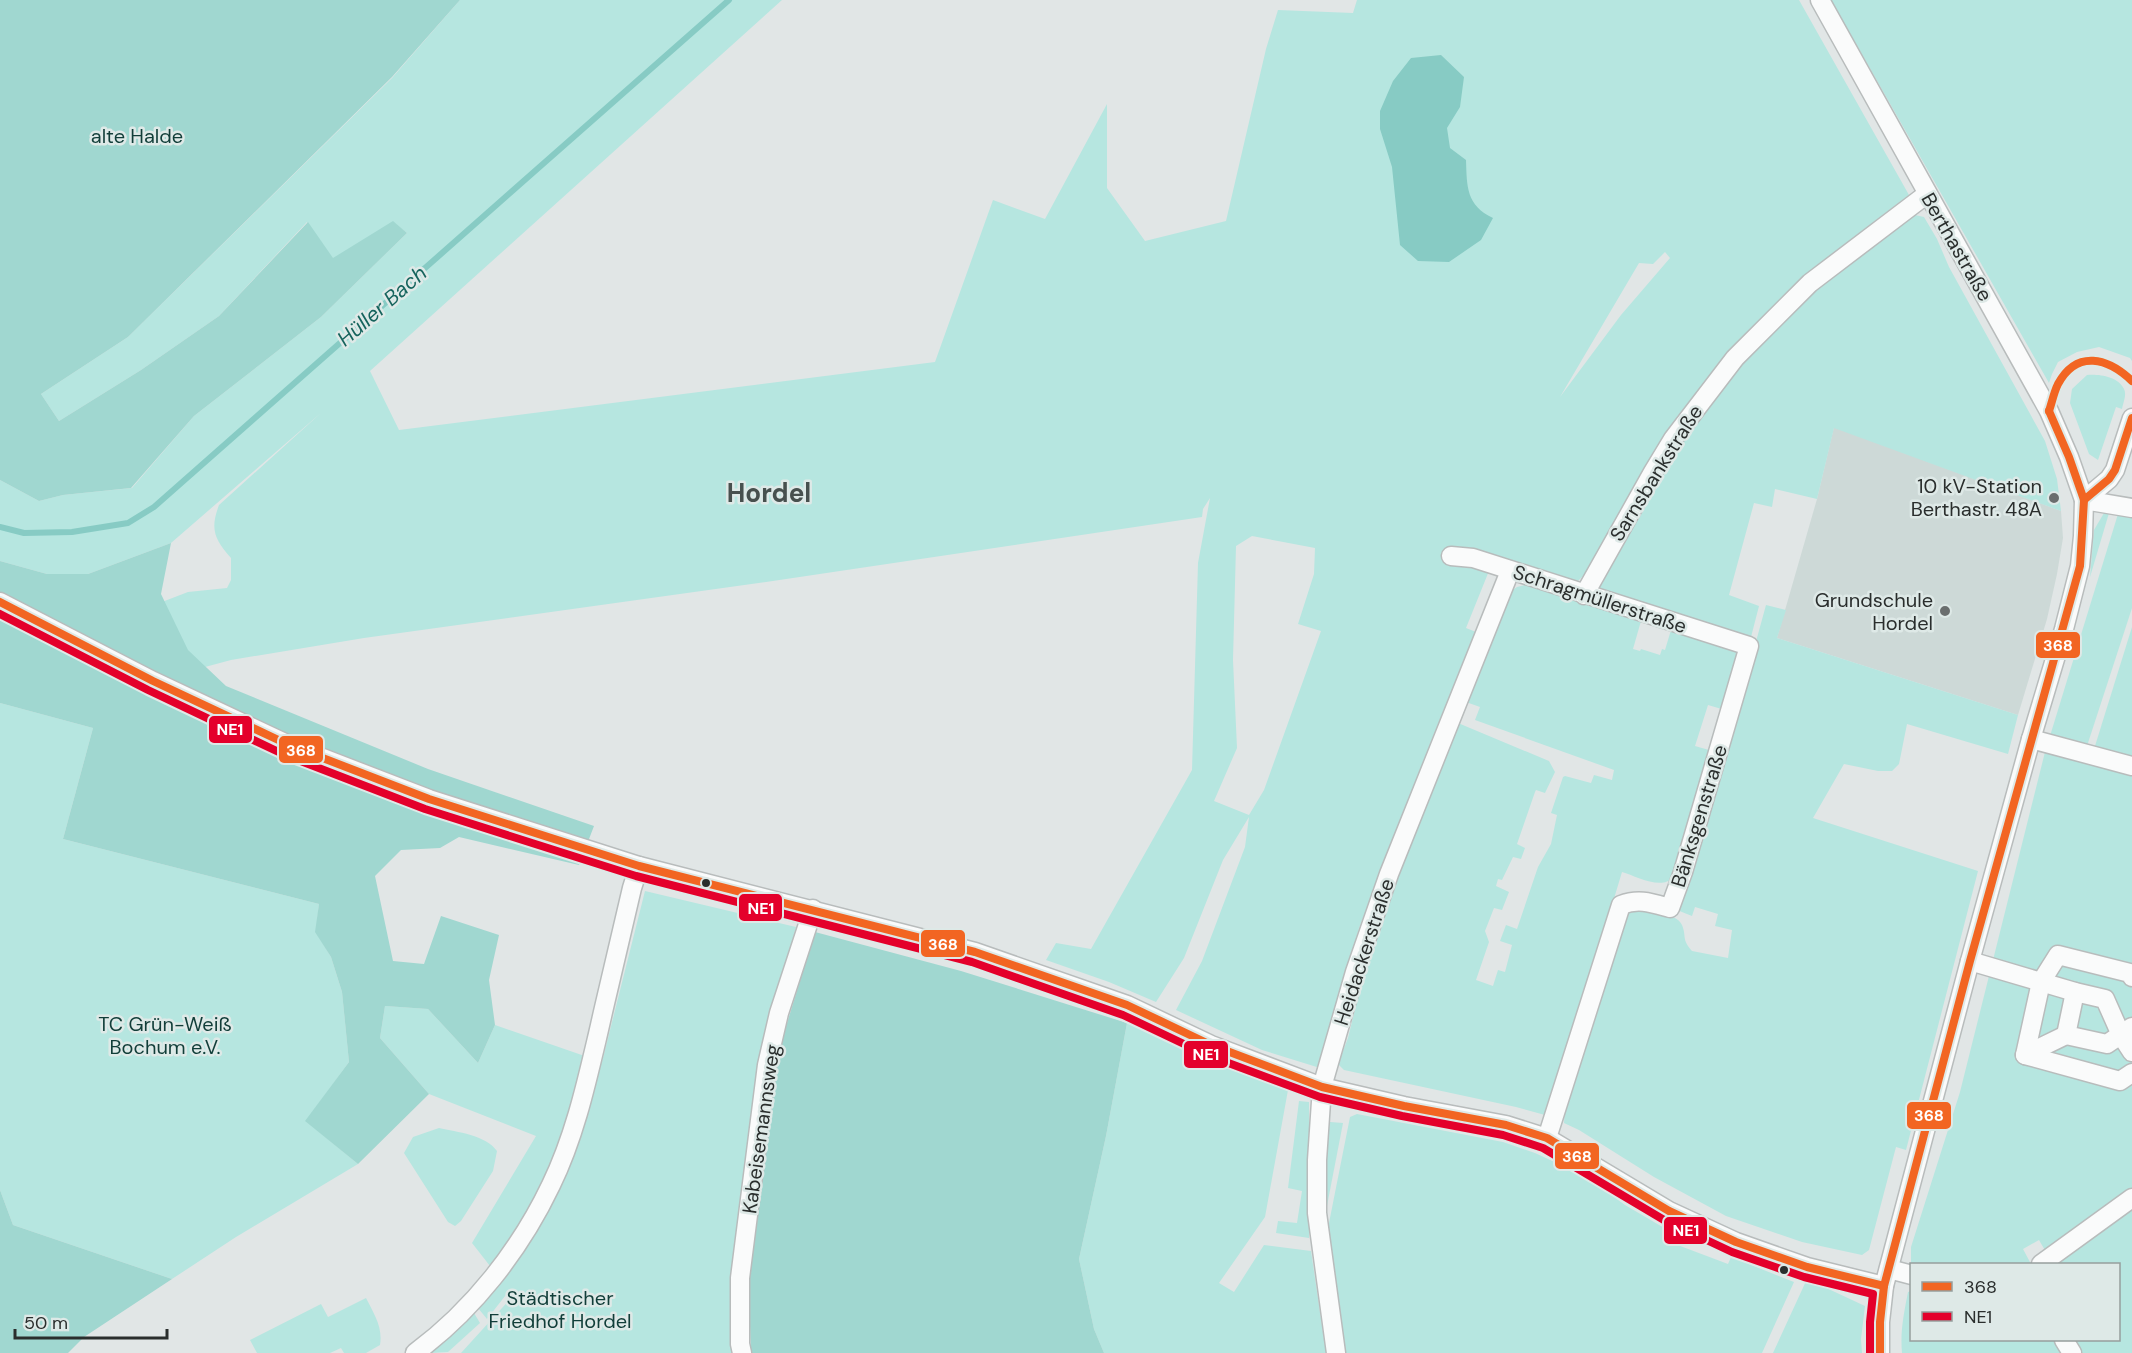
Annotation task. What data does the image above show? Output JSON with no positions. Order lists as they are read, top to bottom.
{
  "streets": {
    "street": [
      "Berthastraße",
      "Sarnsbankstraße",
      "Schragmüllerstraße",
      "Bänksgenstraße",
      "Heidackerstraße",
      "Kabeisemannsweg"
    ]
  },
  "crossings": [
    ["Berthastraße", "Sarnsbankstraße"],
    ["Sarnsbankstraße", "Schragmüllerstraße"],
    ["Schragmüllerstraße", "Bänksgenstraße"],
    ["Schragmüllerstraße", "Heidackerstraße"]
  ],
  "districts": ["Hordel"],
  "water": ["Hüller Bach"],
  "parks": ["alte Halde", "TC Grün-Weiß Bochum e.V.", "Städtischer Friedhof Hordel"],
  "places": ["10 kV-Station Berthastr. 48A", "Grundschule Hordel"],
  "lines": ["transit line 368", "transit line NE1"],
  "legend": ["368", "NE1"],
  "scale_bar": "50 m"
}
